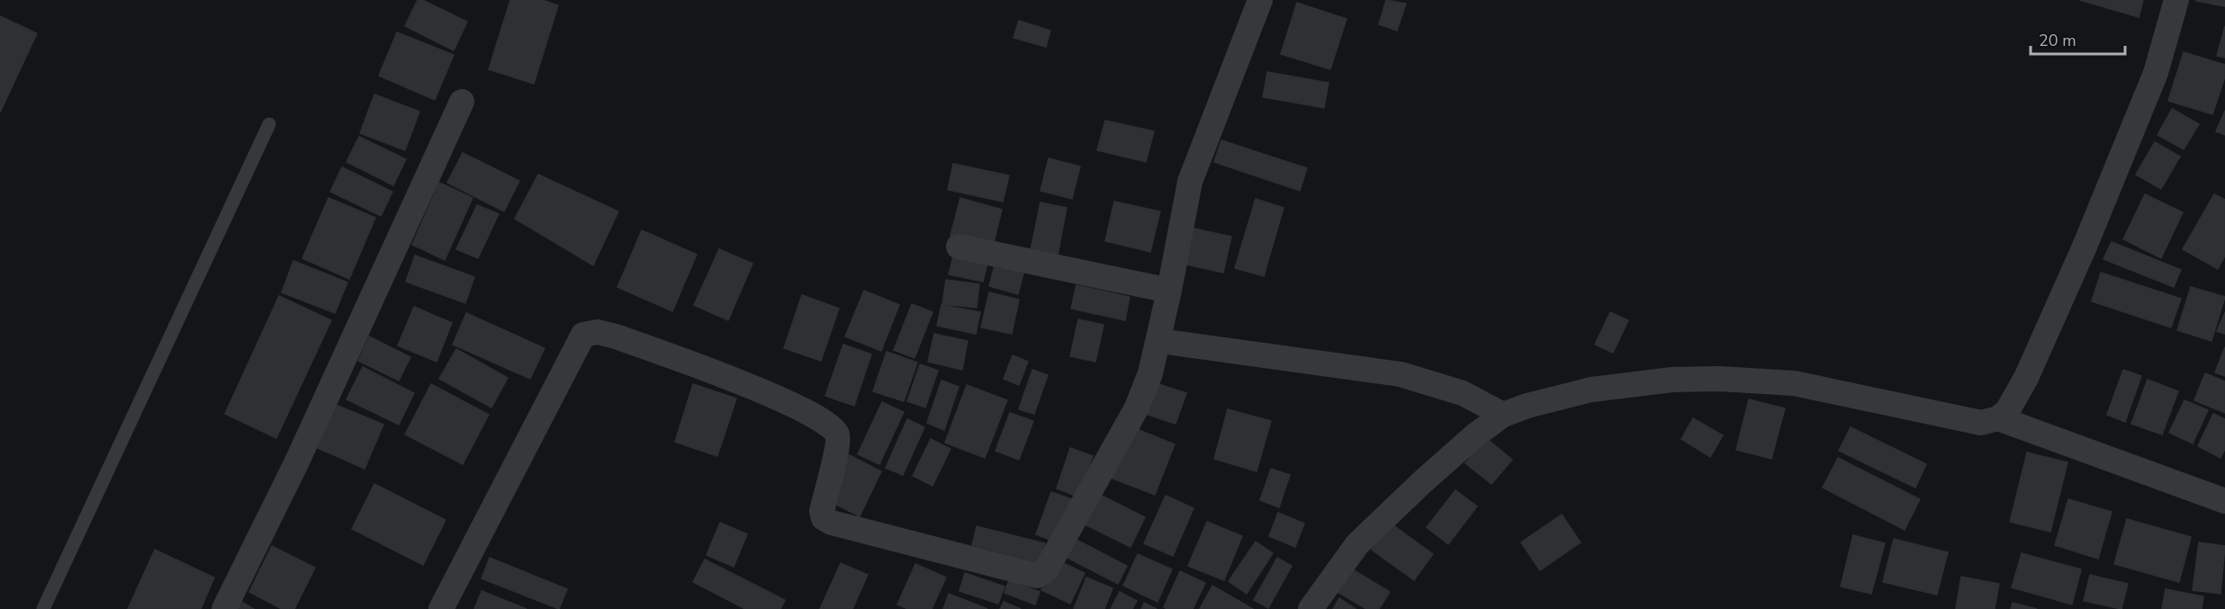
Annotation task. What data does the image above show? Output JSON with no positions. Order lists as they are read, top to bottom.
{
  "scale_bar": "20 m"
}
